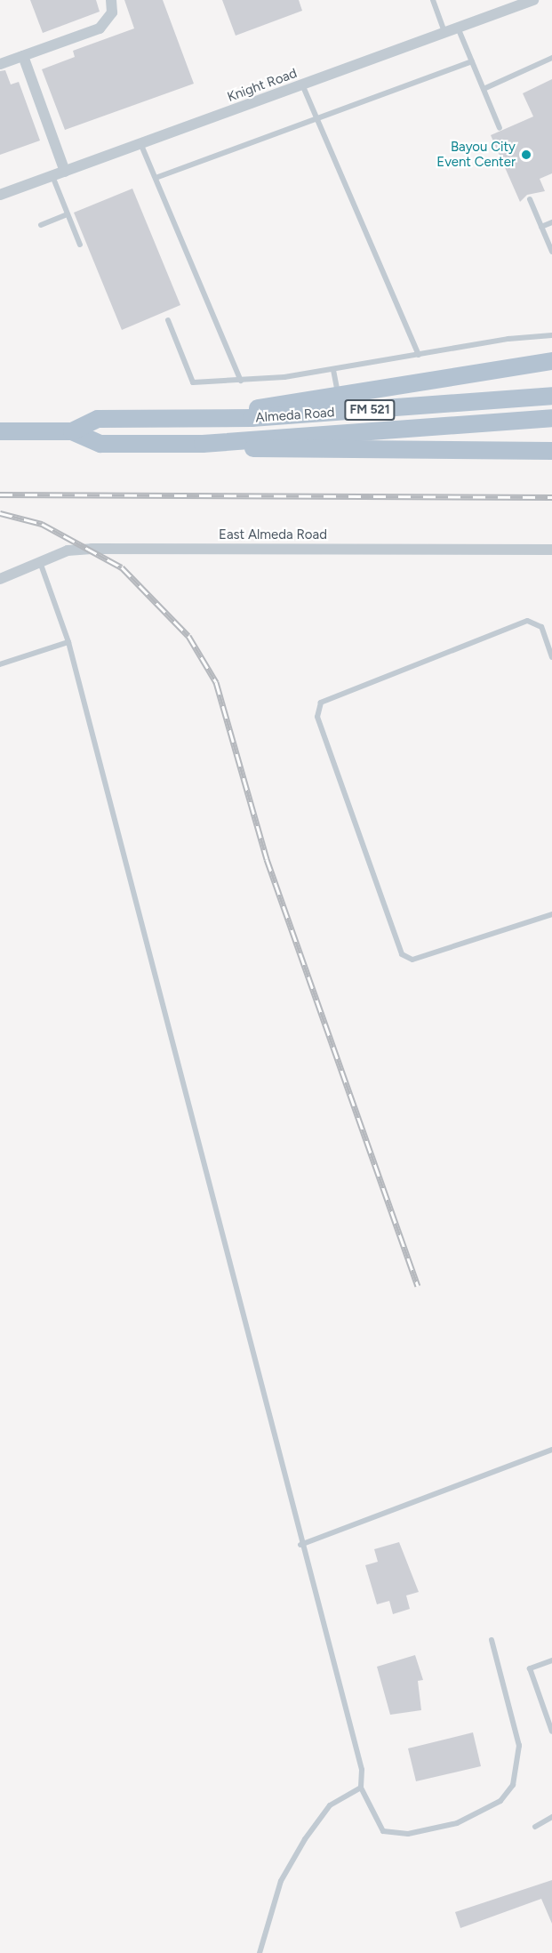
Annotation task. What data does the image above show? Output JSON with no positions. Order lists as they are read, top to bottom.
{
  "streets": {
    "main road": ["FM 521", "Almeda Road"],
    "street": ["Knight Road", "East Almeda Road"]
  },
  "places": ["Bayou City Event Center"]
}
